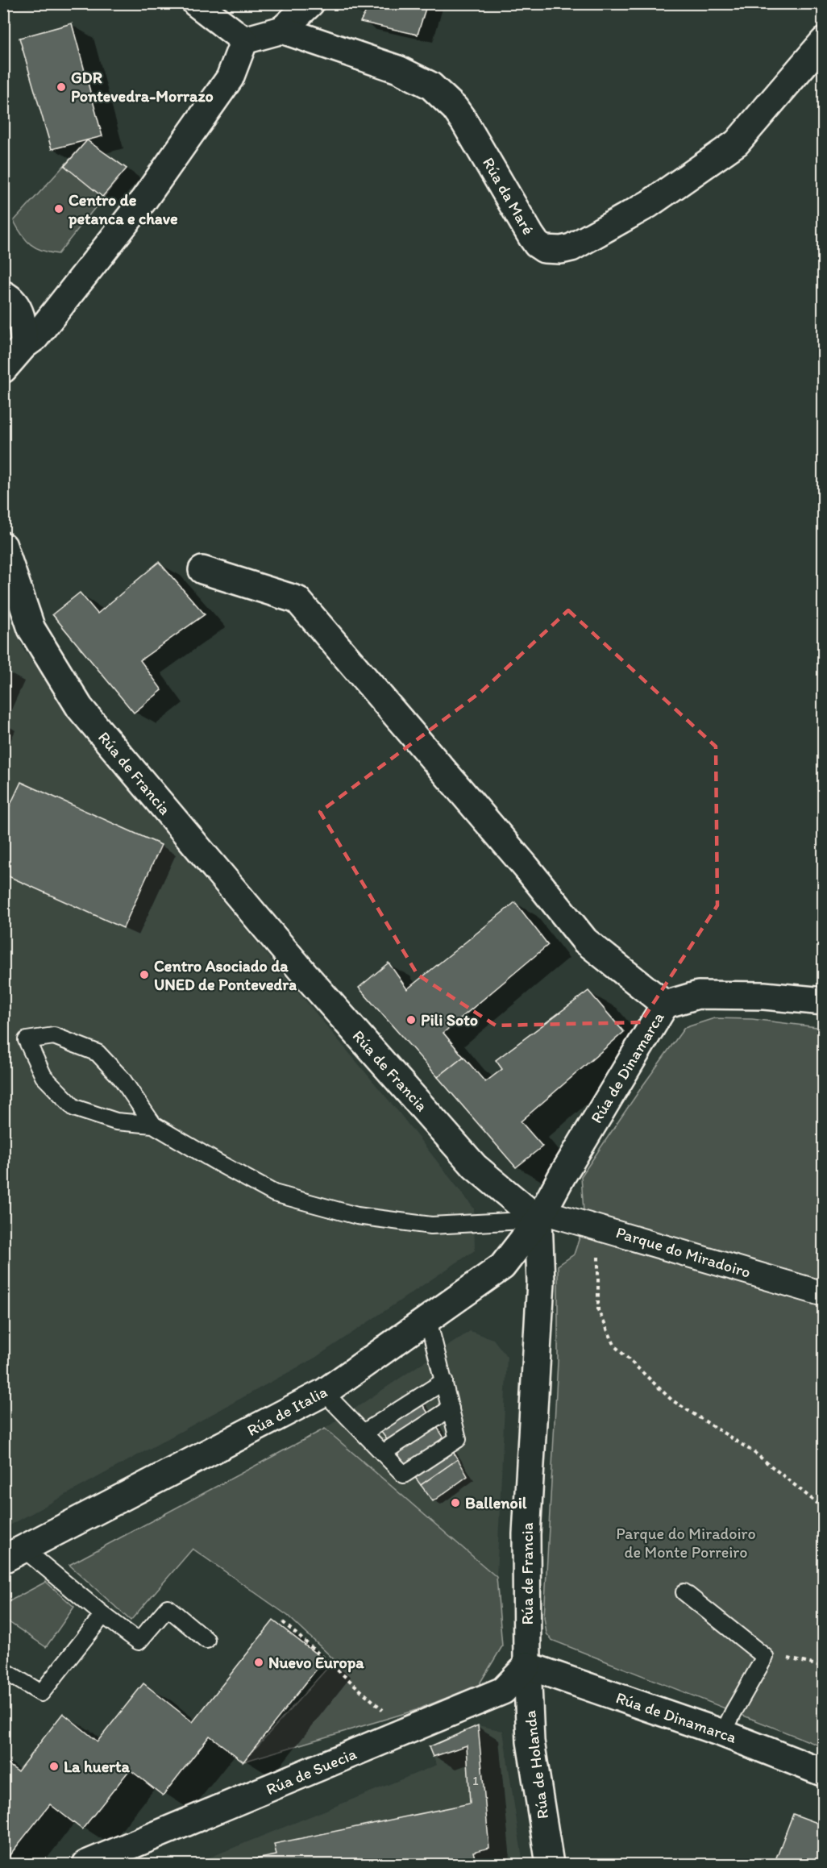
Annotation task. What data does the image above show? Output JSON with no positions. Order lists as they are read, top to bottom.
{
  "streets": {
    "street": [
      "Rúa da Maré",
      "Rúa de Francia",
      "Rúa de Dinamarca",
      "Parque do Miradoiro",
      "Rúa de Italia",
      "Rúa de Holanda",
      "Rúa de Suecia"
    ]
  },
  "crossings": [
    ["Rúa de Francia", "Rúa de Dinamarca"],
    ["Rúa de Francia", "Parque do Miradoiro"],
    ["Rúa de Francia", "Rúa de Italia"],
    ["Rúa de Francia", "Rúa de Holanda"],
    ["Rúa de Francia", "Rúa de Suecia"],
    ["Rúa de Dinamarca", "Parque do Miradoiro"],
    ["Rúa de Dinamarca", "Rúa de Italia"],
    ["Rúa de Dinamarca", "Rúa de Holanda"],
    ["Rúa de Dinamarca", "Rúa de Suecia"],
    ["Parque do Miradoiro", "Rúa de Italia"],
    ["Rúa de Holanda", "Rúa de Suecia"]
  ],
  "parks": ["Parque do Miradoiro de Monte Porreiro"],
  "places": [
    "GDR Pontevedra-Morrazo",
    "Centro de petanca e chave",
    "Centro Asociado da UNED de Pontevedra",
    "Pili Soto",
    "Ballenoil",
    "Nuevo Europa",
    "La huerta"
  ],
  "house_numbers": ["1"]
}
